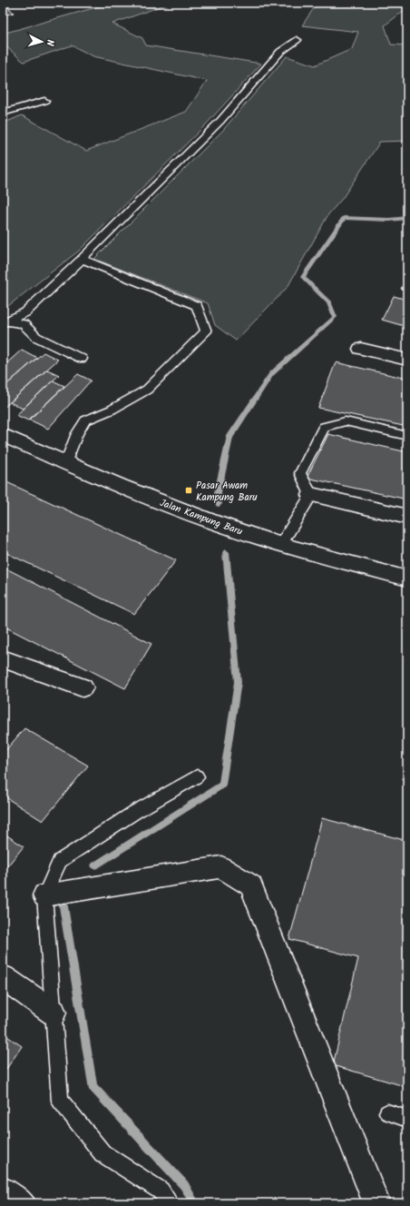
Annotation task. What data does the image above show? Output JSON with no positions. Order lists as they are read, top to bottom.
{
  "streets": {
    "street": ["Jalan Kampung Baru"]
  },
  "places": {
    "transit": ["Pasar Awam Kampung Baru"]
  },
  "north": "right"
}
